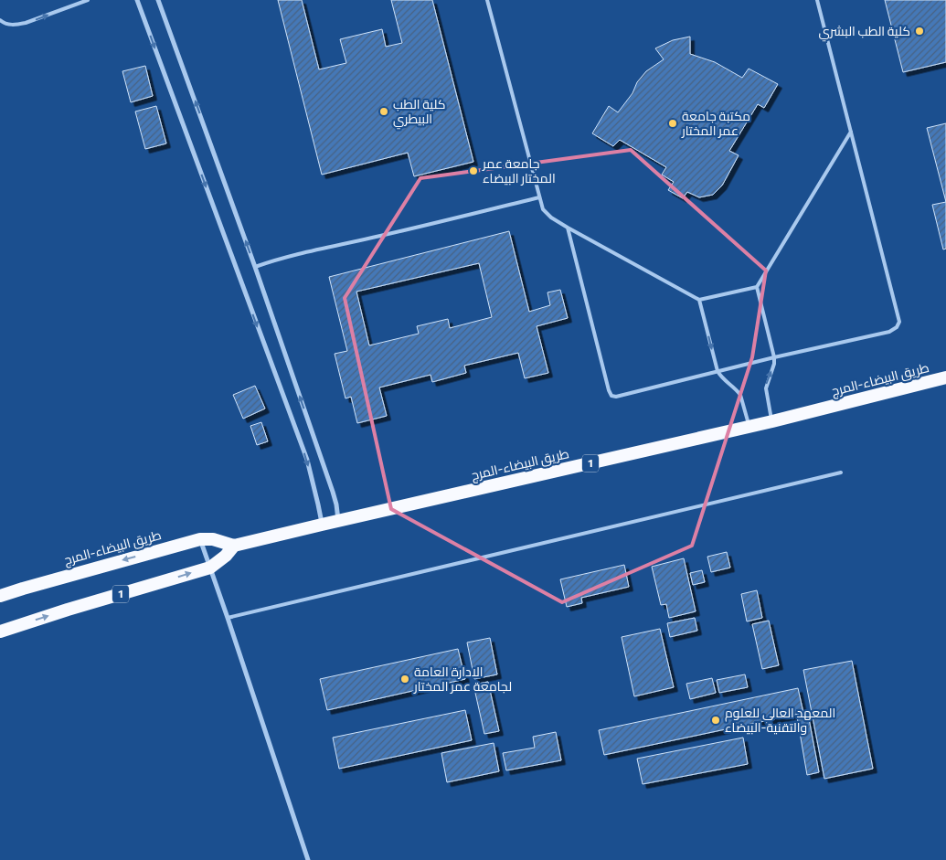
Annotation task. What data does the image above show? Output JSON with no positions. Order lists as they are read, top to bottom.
{
  "streets": {
    "highway": ["طريق البيضاء-المرج", "1"]
  },
  "crossings": [
    ["طريق البيضاء-المرج", "1"]
  ],
  "places": [
    "كلية الطب البشري",
    "كلية الطب البيطري",
    "مكتبة جامعة عمر المختار",
    "جامعة عمر المختار البيضاء",
    "الادارة العامة لجامعة عمر المختار",
    "المعهد العالي للعلوم والتقنية-البيضاء"
  ]
}
